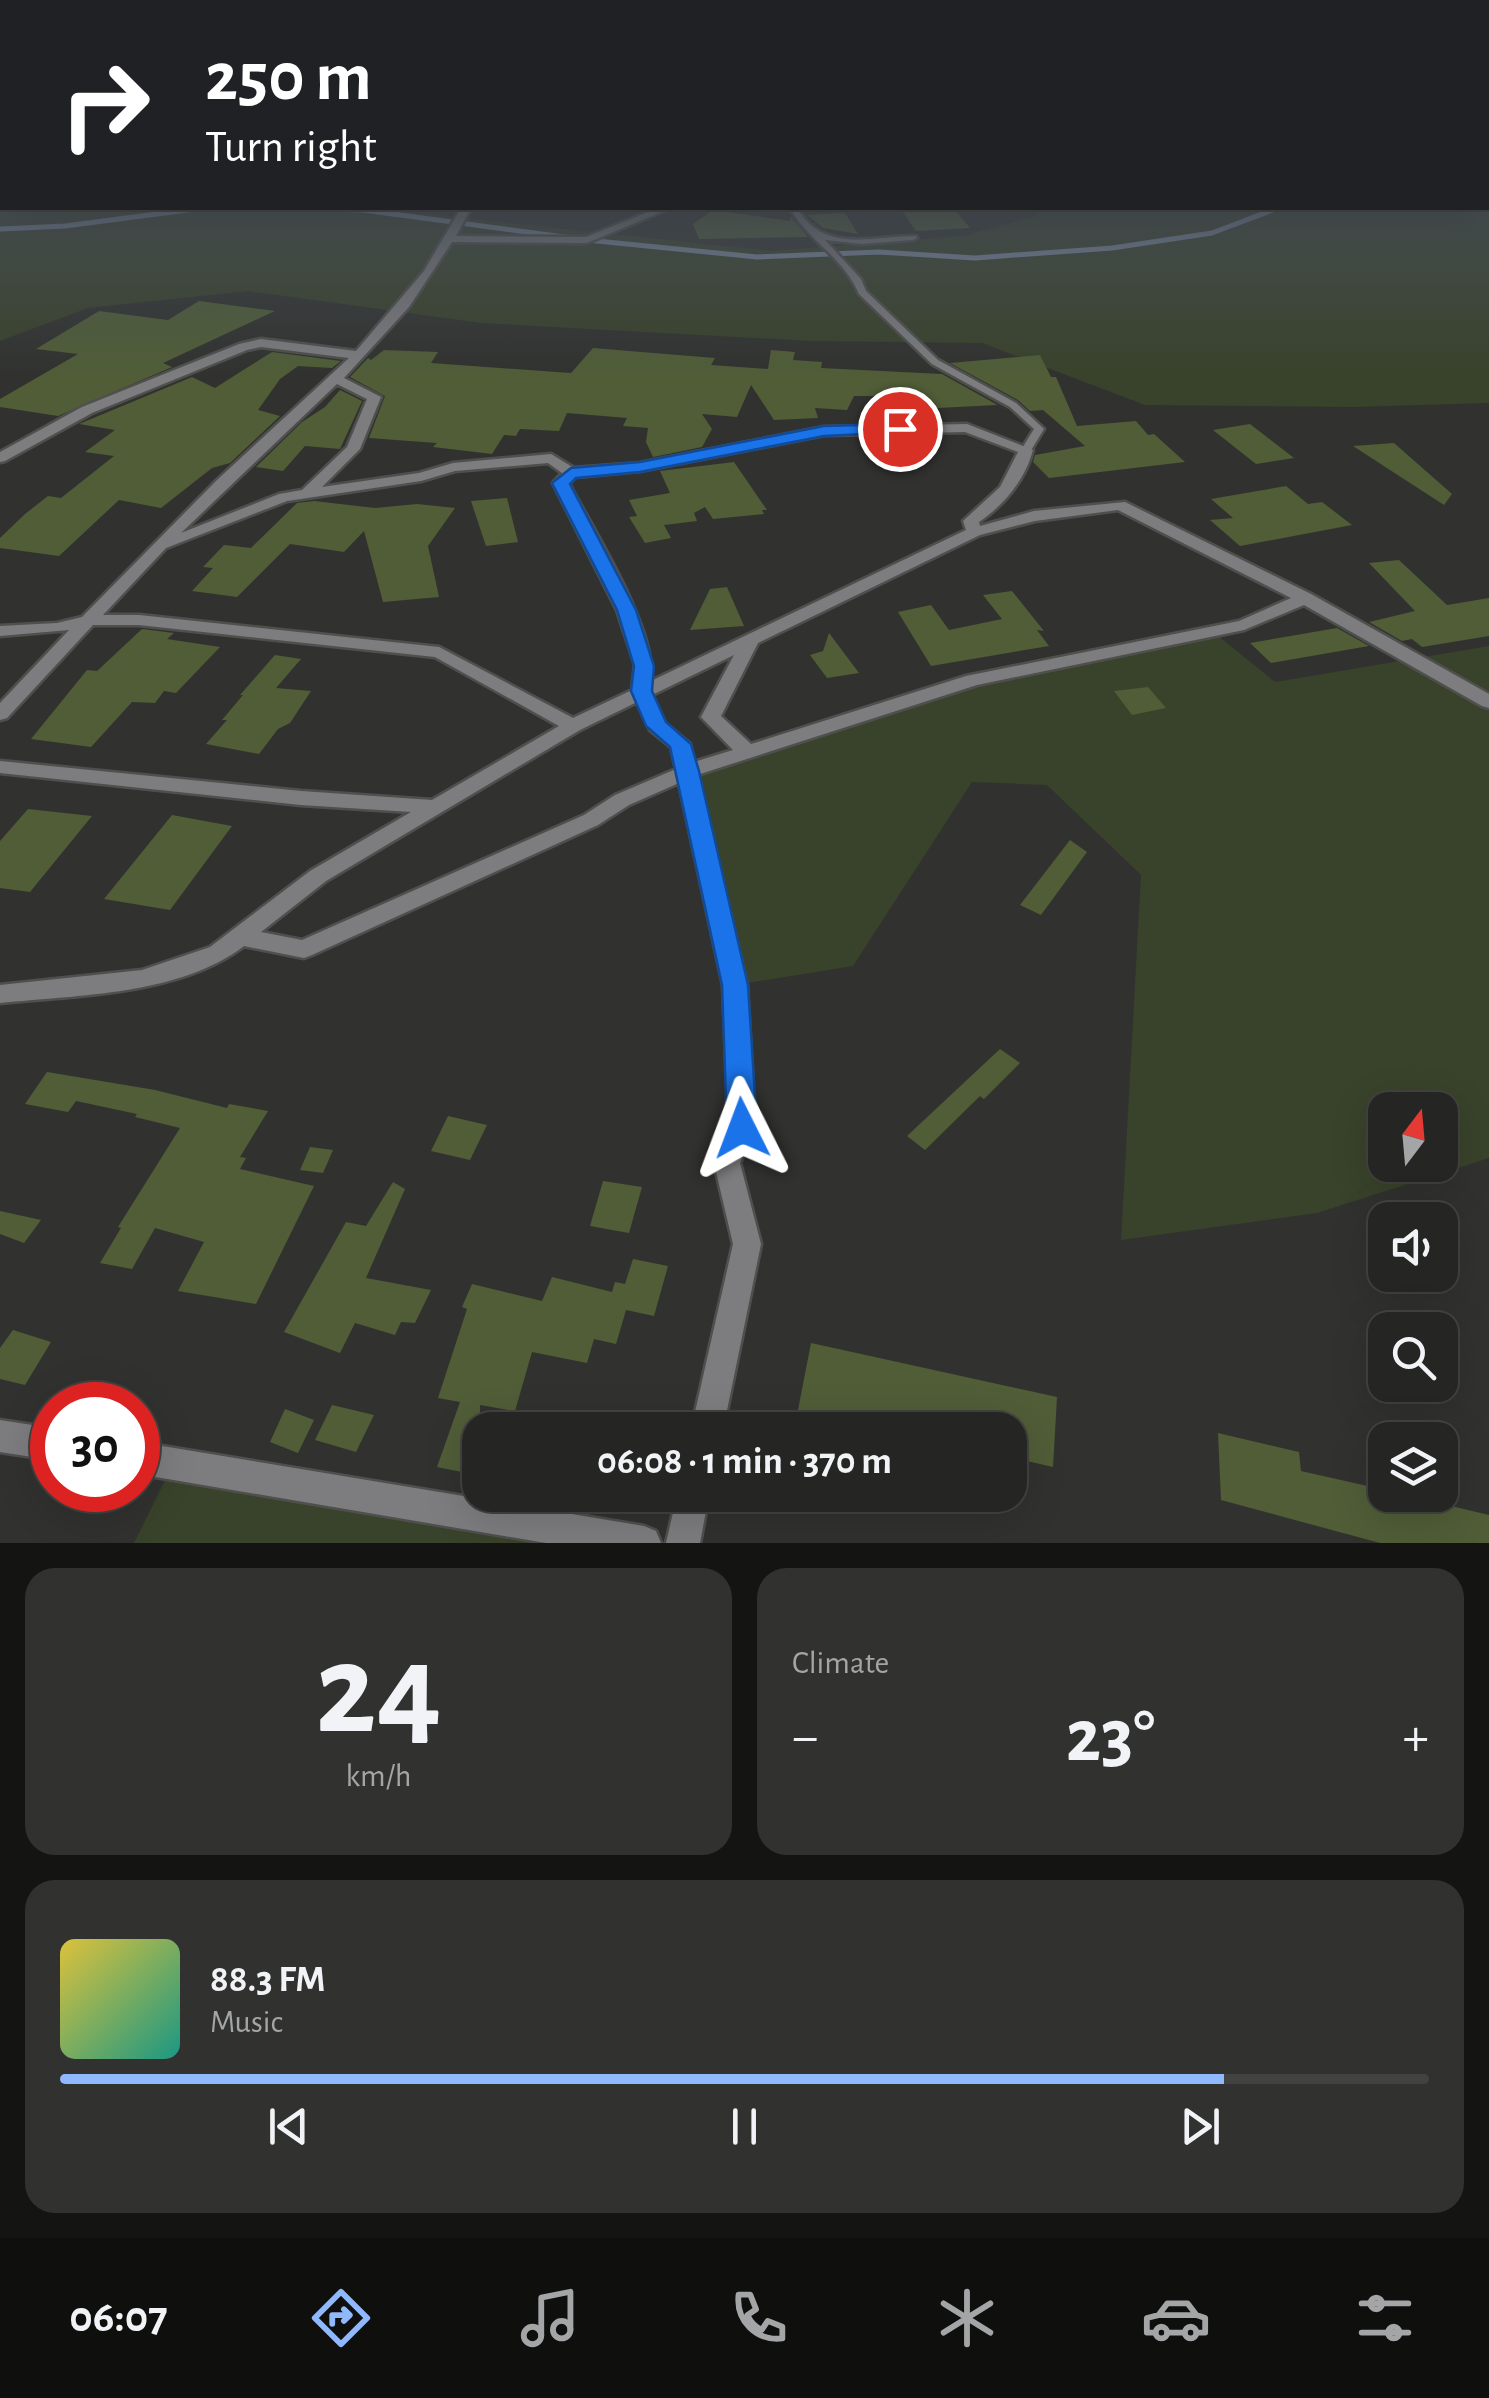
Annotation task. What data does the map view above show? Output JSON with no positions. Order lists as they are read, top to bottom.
{
  "north": "top",
  "page": {
    "turn": ["250 m", "Turn right"],
    "limit": "30",
    "trip": "06:08 · 1 min · 370 m",
    "tile": [
      ["24", "km/h"],
      "Climate"
    ],
    "heat": ["−", "23°", "+"],
    "song": ["88.3 FM", "Music"],
    "tabs": "06:07"
  }
}
